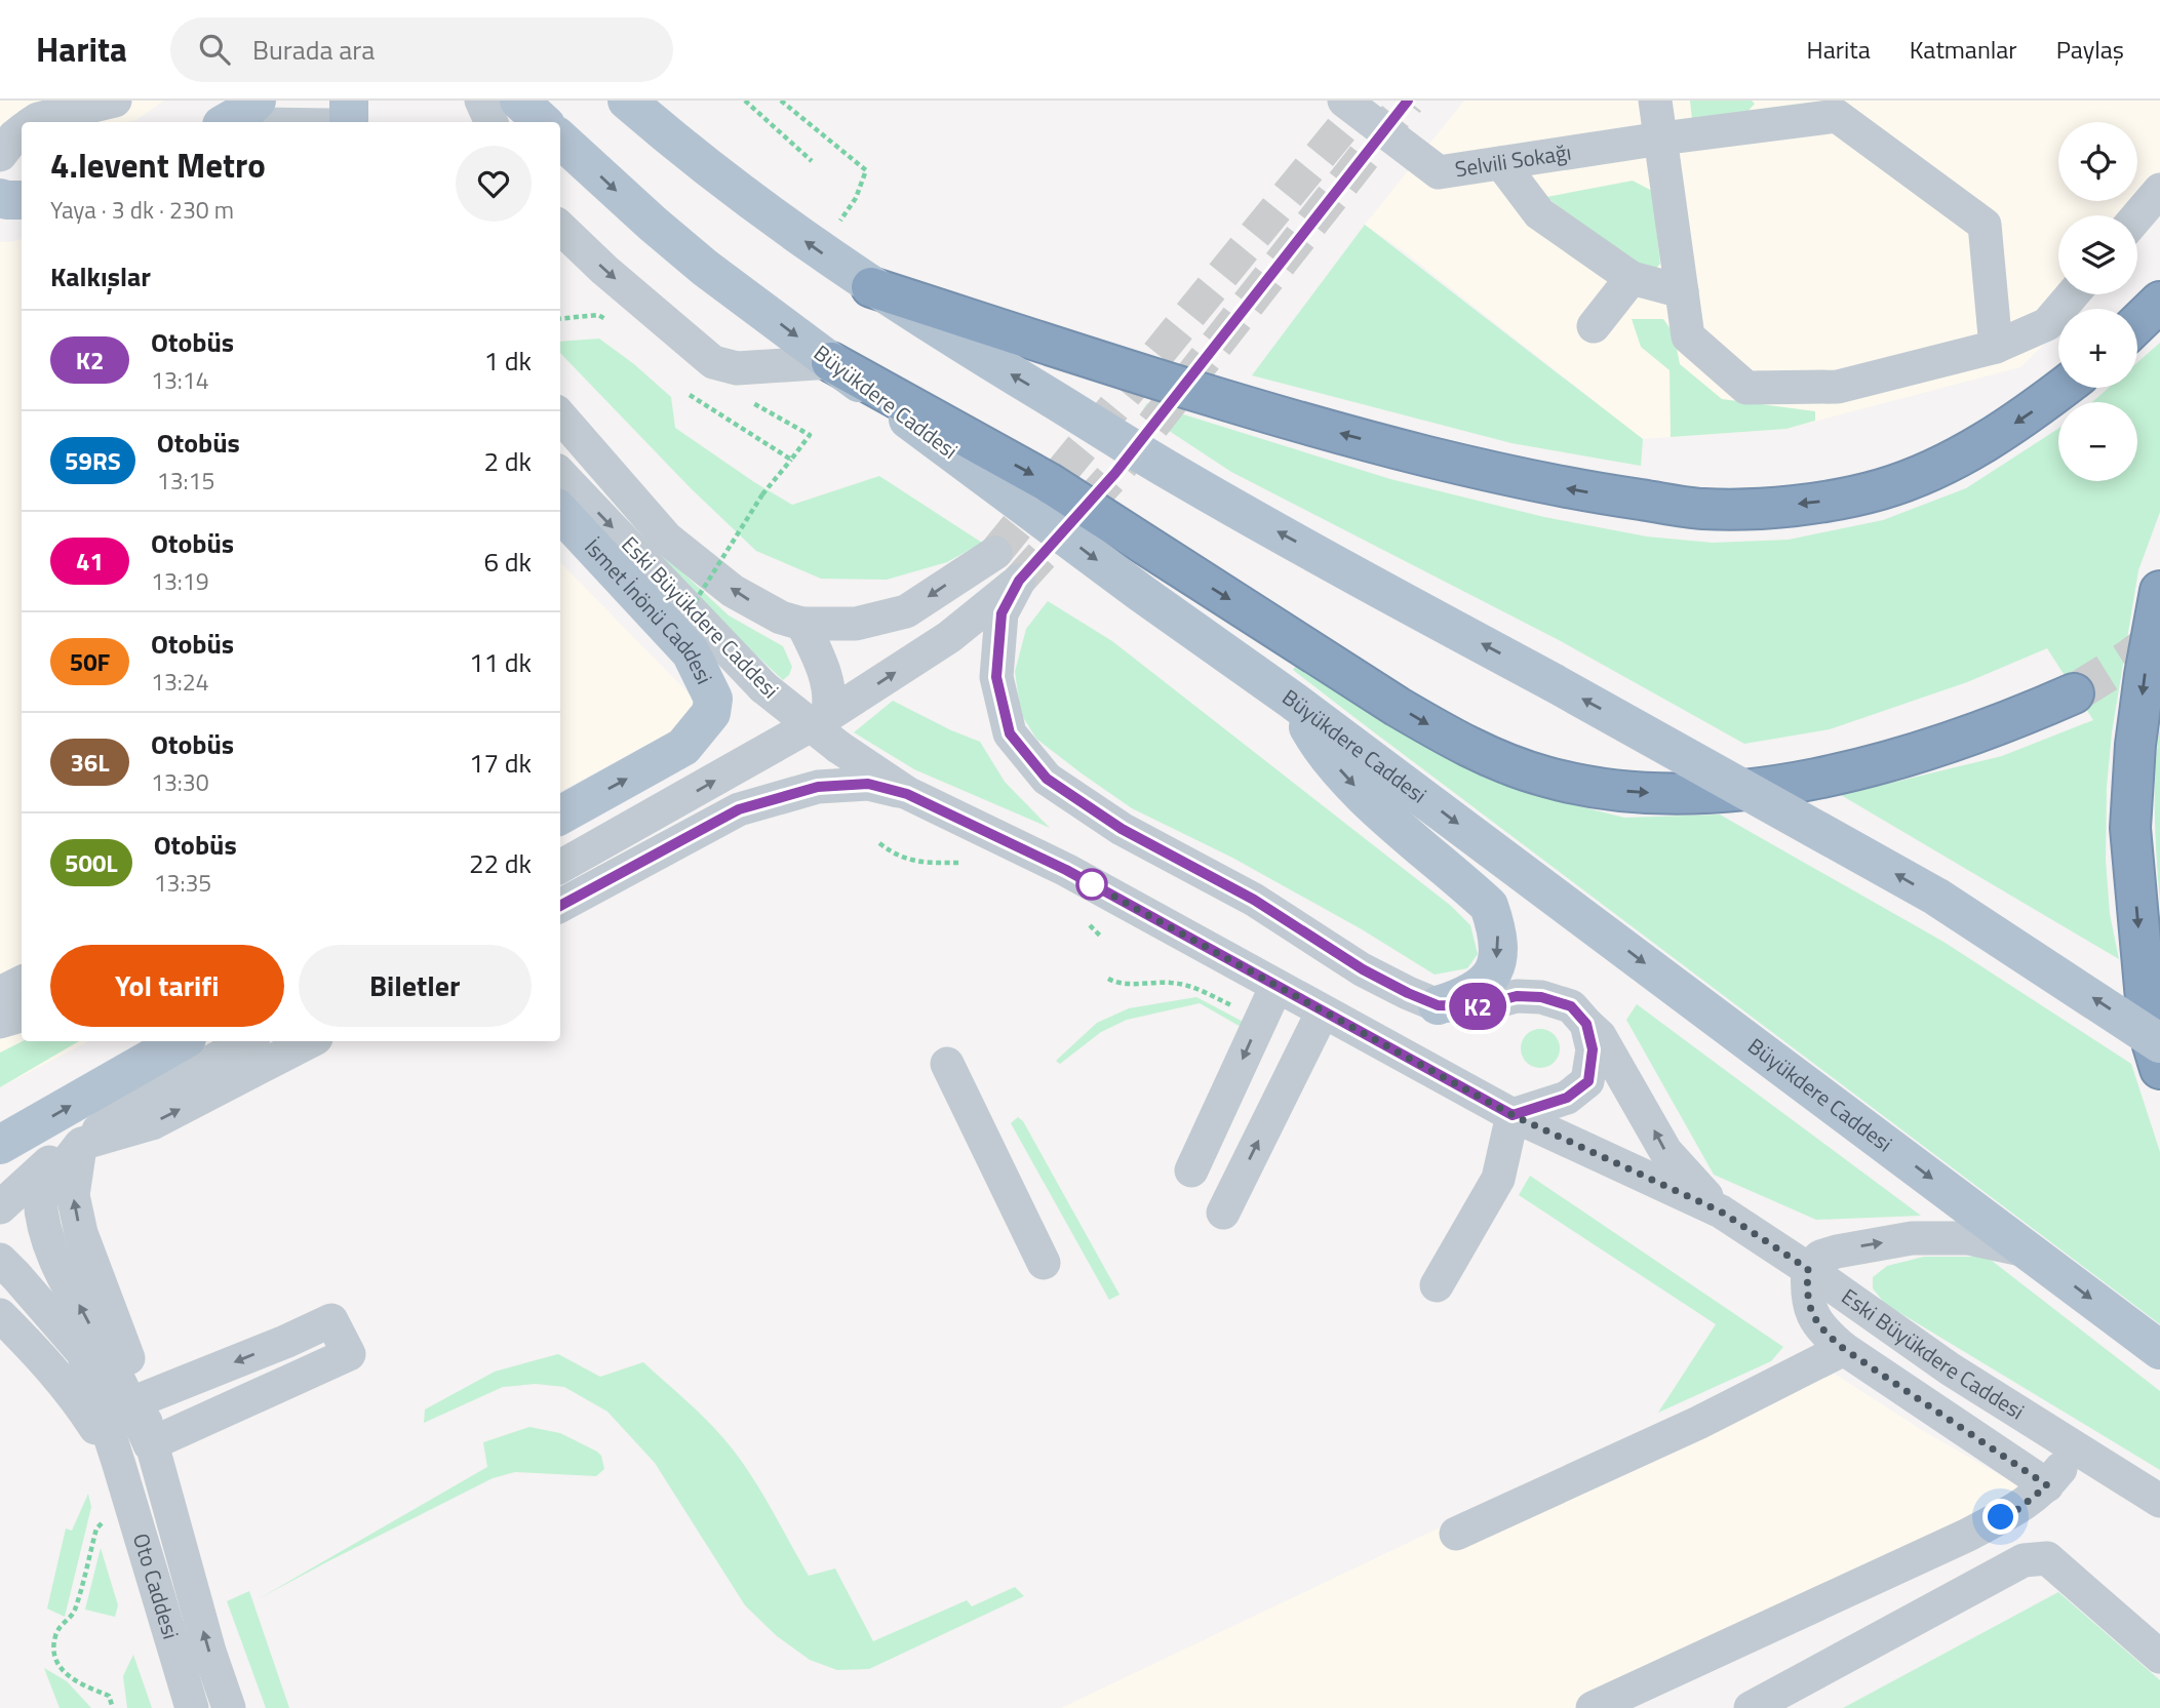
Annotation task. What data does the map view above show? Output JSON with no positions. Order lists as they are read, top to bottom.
{
  "streets": {
    "main road": ["Büyükdere Caddesi", "İsmet İnönü Caddesi"],
    "street": ["Selvili Sokağı", "Eski Büyükdere Caddesi", "Oto Caddesi"]
  },
  "lines": ["bus line K2"],
  "page": {
    "header": "Harita",
    "search": "Burada ara",
    "nav": ["Harita", "Katmanlar", "Paylaş"],
    "on_map": "K2",
    "map_buttons": ["+", "−"],
    "heading": [
      ["4.levent Metro", "Yaya · 3 dk · 230 m"],
      "Kalkışlar"
    ],
    "list": [
      {
        "mark": "K2",
        "name": "Otobüs",
        "note": "13:14",
        "value": "1 dk"
      },
      {
        "mark": "59RS",
        "name": "Otobüs",
        "note": "13:15",
        "value": "2 dk"
      },
      {
        "mark": "41",
        "name": "Otobüs",
        "note": "13:19",
        "value": "6 dk"
      },
      {
        "mark": "50F",
        "name": "Otobüs",
        "note": "13:24",
        "value": "11 dk"
      },
      {
        "mark": "36L",
        "name": "Otobüs",
        "note": "13:30",
        "value": "17 dk"
      },
      {
        "mark": "500L",
        "name": "Otobüs",
        "note": "13:35",
        "value": "22 dk"
      }
    ],
    "buttons": ["Yol tarifi", "Biletler"]
  }
}
